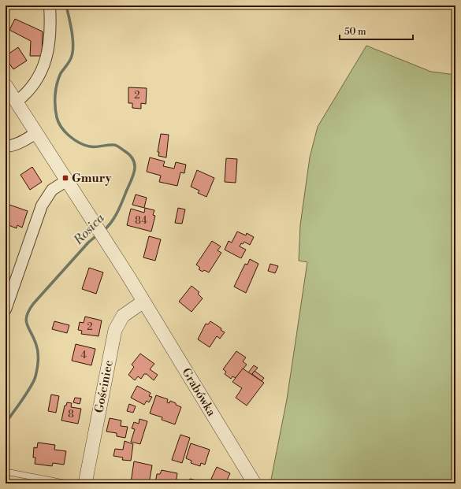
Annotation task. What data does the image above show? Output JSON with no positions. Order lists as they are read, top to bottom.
{
  "streets": {
    "street": ["Gościniec", "Grabówka"]
  },
  "crossings": [
    ["Gościniec", "Grabówka"]
  ],
  "water": ["Rosica"],
  "places": {
    "transit": ["Gmury"]
  },
  "house_numbers": [
    "2",
    "84",
    "2",
    "4",
    "8"
  ],
  "scale_bar": "50 m"
}
